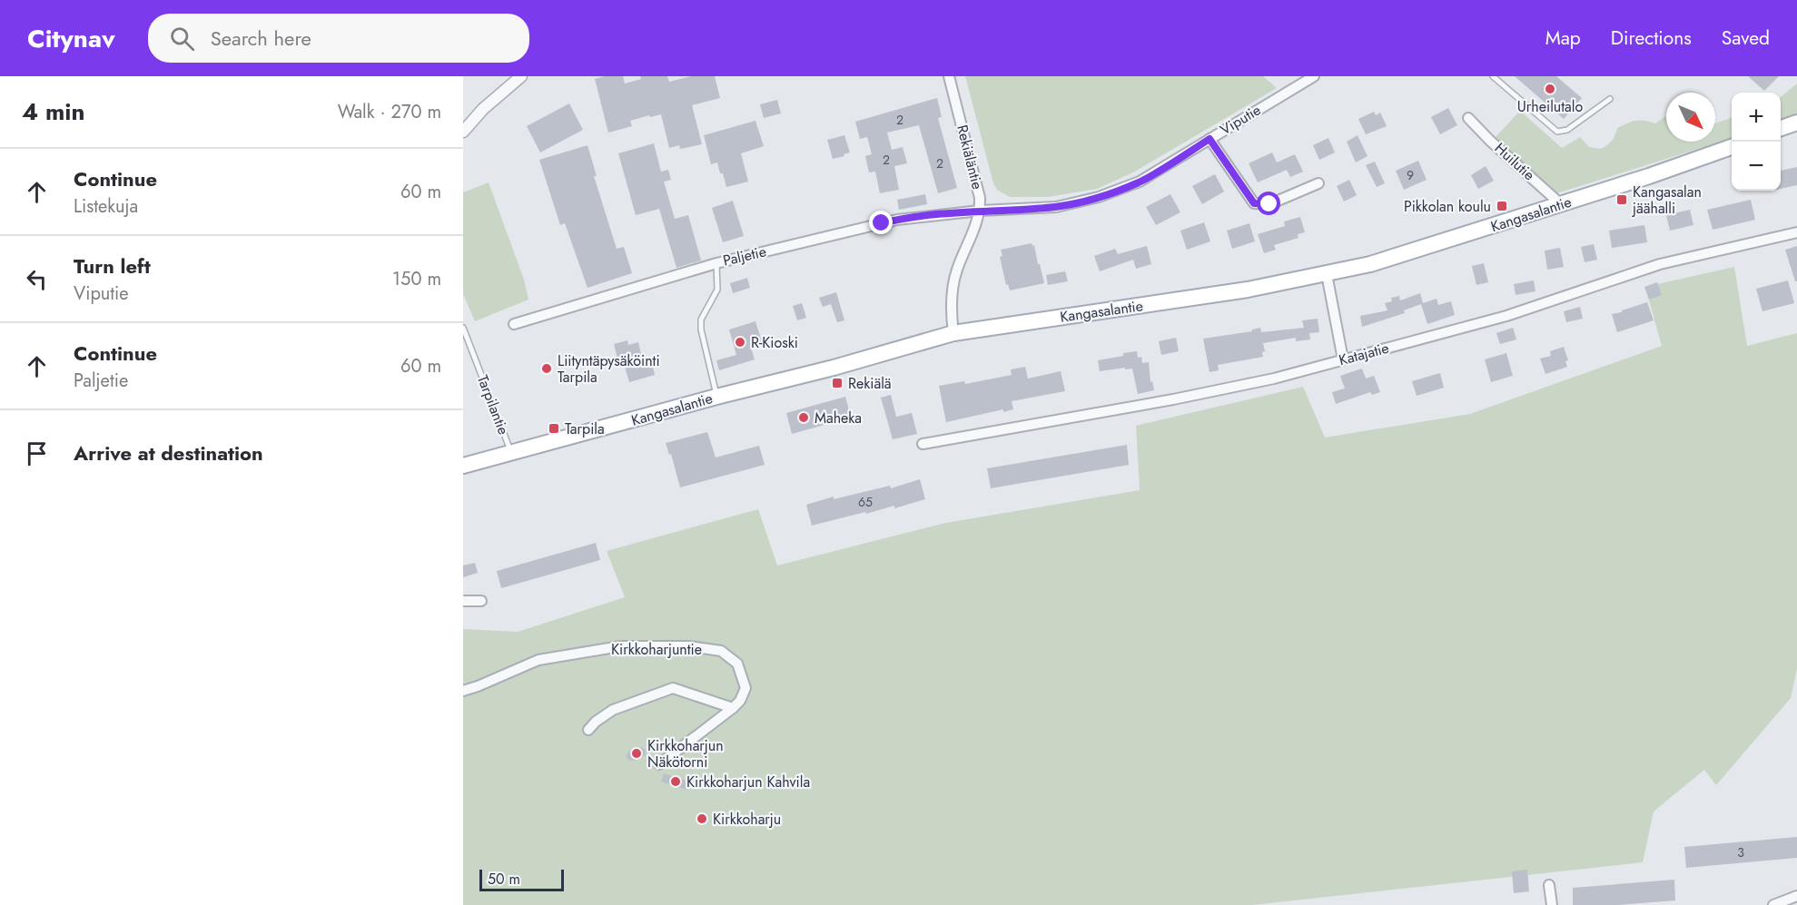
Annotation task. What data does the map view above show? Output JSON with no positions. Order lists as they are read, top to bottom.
{
  "streets": {
    "main road": ["Kangasalantie"],
    "street": [
      "Viputie",
      "Rekiäläntie",
      "Huilutie",
      "Paljetie",
      "Katajatie",
      "Kirkkoharjuntie"
    ],
    "lane": ["Tarpilantie"]
  },
  "crossings": [
    ["Viputie", "Rekiäläntie"],
    ["Viputie", "Paljetie"],
    ["Rekiäläntie", "Kangasalantie"],
    ["Rekiäläntie", "Paljetie"],
    ["Huilutie", "Kangasalantie"],
    ["Kangasalantie", "Tarpilantie"]
  ],
  "places": {
    "other": [
      "Urheilutalo",
      "R-Kioski",
      "Liityntäpysäköinti Tarpila",
      "Maheka",
      "Kirkkoharjun Näkötorni",
      "Kirkkoharjun Kahvila",
      "Kirkkoharju"
    ],
    "transit": [
      "Kangasalan jäähalli",
      "Pikkolan koulu",
      "Rekiälä",
      "Tarpila"
    ]
  },
  "house_numbers": [
    "2",
    "2",
    "2",
    "9",
    "65",
    "3"
  ],
  "scale_bar": "50 m",
  "north": "bottom right",
  "page": {
    "header": "Citynav",
    "search": "Search here",
    "nav": ["Map", "Directions", "Saved"],
    "heading": ["4 min", "Walk · 270 m"],
    "map_buttons": ["+", "−"],
    "list": [
      ["Continue", "Listekuja", "60 m"],
      ["Turn left", "Viputie", "150 m"],
      ["Continue", "Paljetie", "60 m"],
      "Arrive at destination"
    ],
    "scale": "50 m"
  }
}
